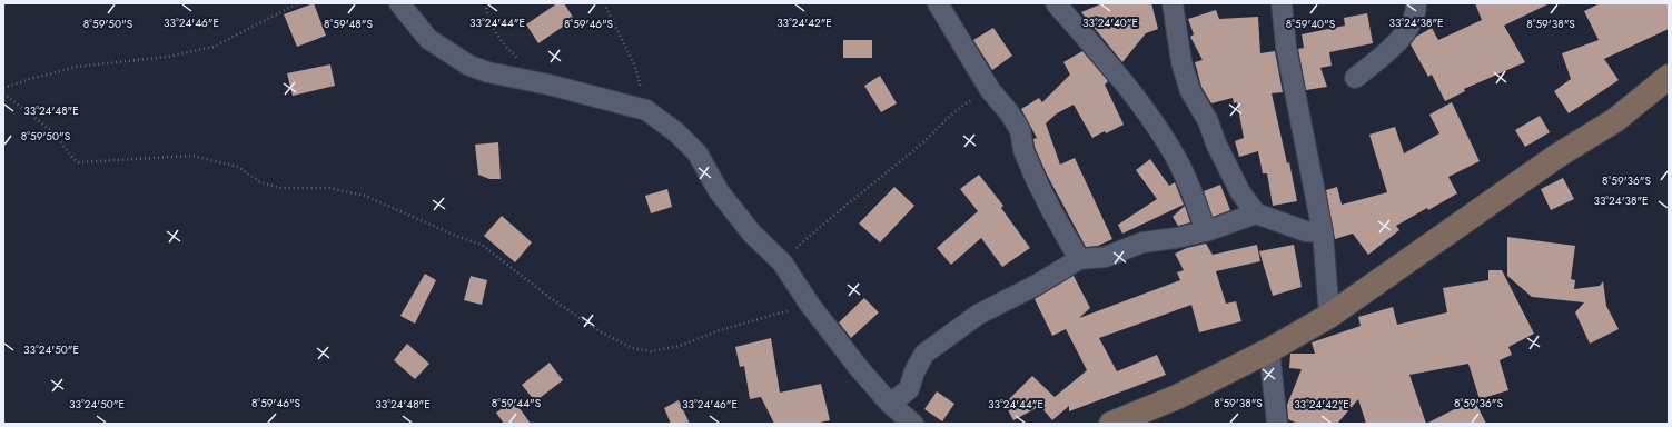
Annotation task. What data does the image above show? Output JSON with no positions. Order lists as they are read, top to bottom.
{
  "coordinates": [
    "33°24'46\"E",
    "33°24'44\"E",
    "33°24'42\"E",
    "33°24'40\"E",
    "33°24'38\"E",
    "8°59'48\"S",
    "8°59'46\"S",
    "8°59'38\"S",
    "8°59'50\"S",
    "8°59'40\"S",
    "33°24'48\"E",
    "8°59'36\"S",
    "33°24'50\"E",
    "8°59'44\"S"
  ]
}
